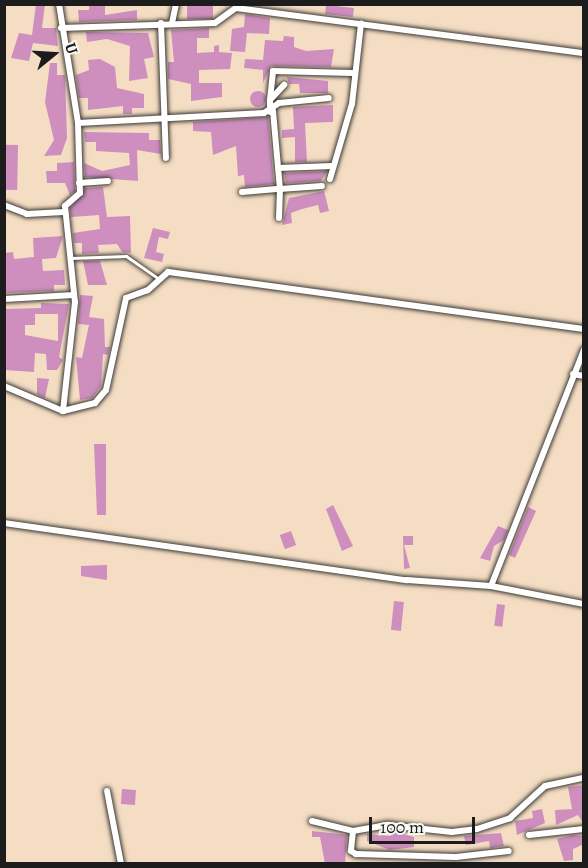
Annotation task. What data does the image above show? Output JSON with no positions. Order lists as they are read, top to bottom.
{
  "scale_bar": "100 m",
  "north": "right"
}
